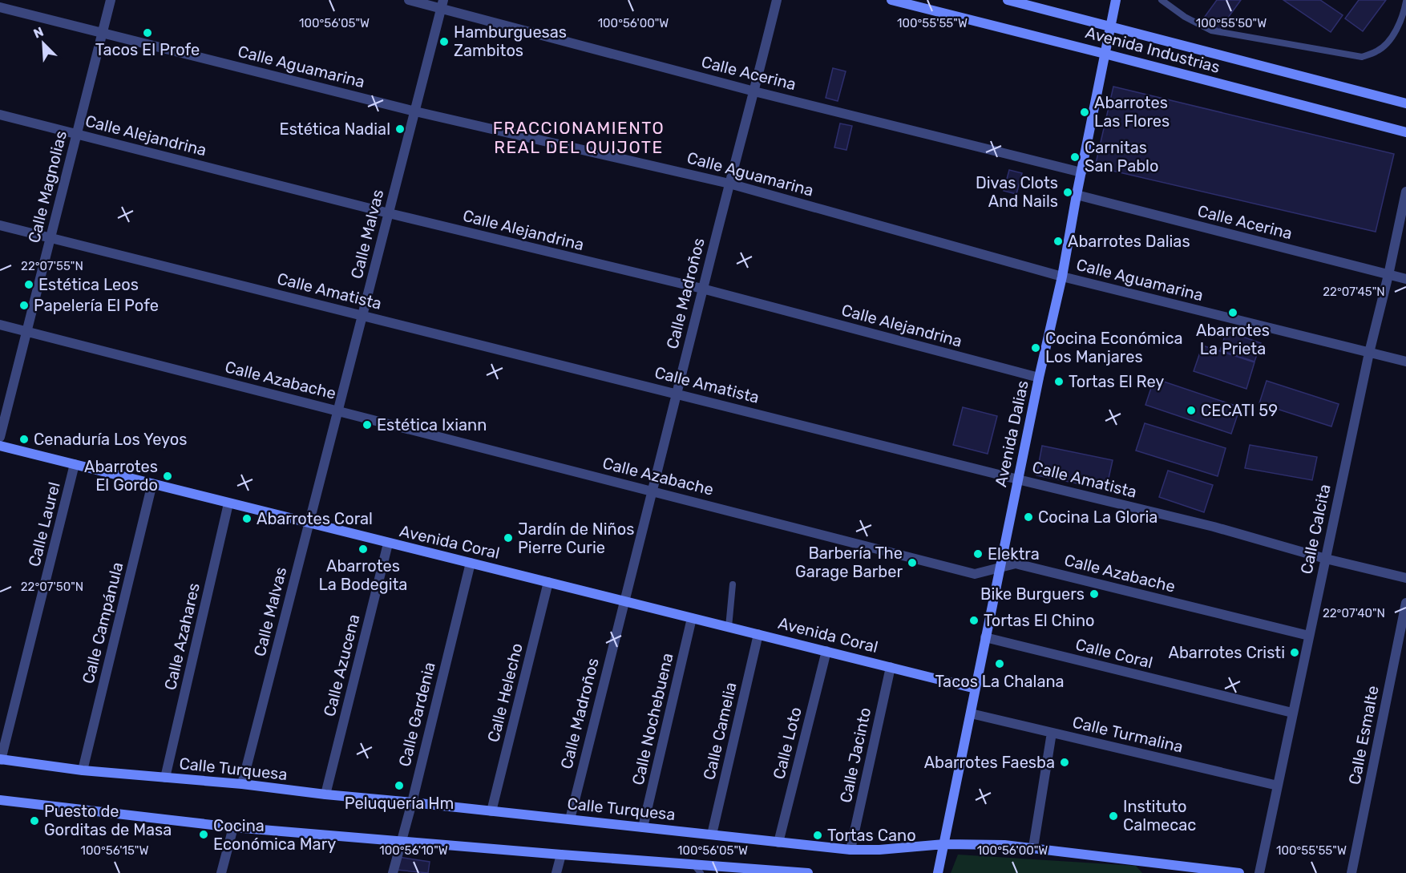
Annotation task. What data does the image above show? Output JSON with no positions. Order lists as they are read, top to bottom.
{
  "streets": {
    "main road": [
      "Avenida Industrias",
      "Avenida Dalias",
      "Avenida Coral",
      "Calle Turquesa"
    ],
    "street": [
      "Calle Aguamarina",
      "Calle Acerina",
      "Calle Alejandrina",
      "Calle Magnolias",
      "Calle Malvas",
      "Calle Amatista",
      "Calle Madroños",
      "Calle Azabache",
      "Calle Laurel",
      "Calle Calcita",
      "Calle Campánula",
      "Calle Azahares",
      "Calle Coral",
      "Calle Azucena",
      "Calle Helecho",
      "Calle Gardenia",
      "Calle Nochebuena",
      "Calle Camelia",
      "Calle Turmalina",
      "Calle Esmalte",
      "Calle Loto",
      "Calle Jacinto"
    ]
  },
  "crossings": [
    ["Avenida Industrias", "Avenida Dalias"],
    ["Calle Aguamarina", "Calle Magnolias"],
    ["Calle Aguamarina", "Calle Malvas"],
    ["Calle Aguamarina", "Calle Madroños"],
    ["Calle Aguamarina", "Avenida Dalias"],
    ["Calle Aguamarina", "Calle Calcita"],
    ["Calle Acerina", "Calle Malvas"],
    ["Calle Acerina", "Calle Madroños"],
    ["Calle Acerina", "Avenida Dalias"],
    ["Calle Acerina", "Calle Calcita"],
    ["Calle Alejandrina", "Calle Magnolias"],
    ["Calle Alejandrina", "Calle Malvas"],
    ["Calle Alejandrina", "Calle Madroños"],
    ["Calle Alejandrina", "Avenida Dalias"],
    ["Calle Magnolias", "Calle Amatista"],
    ["Calle Magnolias", "Calle Azabache"],
    ["Calle Malvas", "Calle Amatista"],
    ["Calle Malvas", "Calle Azabache"],
    ["Calle Malvas", "Avenida Coral"],
    ["Calle Malvas", "Calle Turquesa"],
    ["Calle Amatista", "Calle Madroños"],
    ["Calle Amatista", "Avenida Dalias"],
    ["Calle Amatista", "Calle Calcita"],
    ["Calle Madroños", "Calle Azabache"],
    ["Calle Madroños", "Avenida Coral"],
    ["Calle Madroños", "Calle Turquesa"],
    ["Calle Azabache", "Avenida Dalias"],
    ["Calle Azabache", "Calle Calcita"],
    ["Avenida Dalias", "Avenida Coral"],
    ["Avenida Dalias", "Calle Coral"],
    ["Avenida Dalias", "Calle Turmalina"],
    ["Avenida Dalias", "Calle Turquesa"],
    ["Calle Laurel", "Avenida Coral"],
    ["Calle Laurel", "Calle Turquesa"],
    ["Calle Calcita", "Calle Coral"],
    ["Calle Calcita", "Calle Turmalina"],
    ["Avenida Coral", "Calle Campánula"],
    ["Avenida Coral", "Calle Azahares"],
    ["Avenida Coral", "Calle Azucena"],
    ["Avenida Coral", "Calle Helecho"],
    ["Avenida Coral", "Calle Gardenia"],
    ["Avenida Coral", "Calle Nochebuena"],
    ["Avenida Coral", "Calle Camelia"],
    ["Avenida Coral", "Calle Loto"],
    ["Avenida Coral", "Calle Jacinto"],
    ["Calle Campánula", "Calle Turquesa"],
    ["Calle Azahares", "Calle Turquesa"],
    ["Calle Azucena", "Calle Turquesa"],
    ["Calle Helecho", "Calle Turquesa"],
    ["Calle Gardenia", "Calle Turquesa"],
    ["Calle Nochebuena", "Calle Turquesa"],
    ["Calle Camelia", "Calle Turquesa"],
    ["Calle Loto", "Calle Turquesa"],
    ["Calle Jacinto", "Calle Turquesa"]
  ],
  "districts": ["FRACCIONAMIENTO REAL DEL QUIJOTE"],
  "places": [
    "Tacos El Profe",
    "Hamburguesas Zambitos",
    "Abarrotes Las Flores",
    "Estética Nadial",
    "Carnitas San Pablo",
    "Divas Clots And Nails",
    "Abarrotes Dalias",
    "Estética Leos",
    "Papelería El Pofe",
    "Abarrotes La Prieta",
    "Cocina Económica Los Manjares",
    "Tortas El Rey",
    "CECATI 59",
    "Estética Ixiann",
    "Cenaduría Los Yeyos",
    "Abarrotes El Gordo",
    "Cocina La Gloria",
    "Abarrotes Coral",
    "Jardín de Niños Pierre Curie",
    "Abarrotes La Bodegita",
    "Elektra",
    "Barbería The Garage Barber",
    "Bike Burguers",
    "Tortas El Chino",
    "Abarrotes Cristi",
    "Tacos La Chalana",
    "Abarrotes Faesba",
    "Peluquería Hm",
    "Instituto Calmecac",
    "Puesto de Gorditas de Masa",
    "Cocina Económica Mary",
    "Tortas Cano"
  ],
  "north": "top left",
  "coordinates": [
    "100°55'50\"W",
    "100°56'05\"W",
    "100°56'00\"W",
    "100°55'55\"W",
    "22°07'55\"N",
    "22°07'45\"N",
    "22°07'50\"N",
    "22°07'40\"N",
    "100°56'15\"W",
    "100°56'10\"W"
  ]
}
